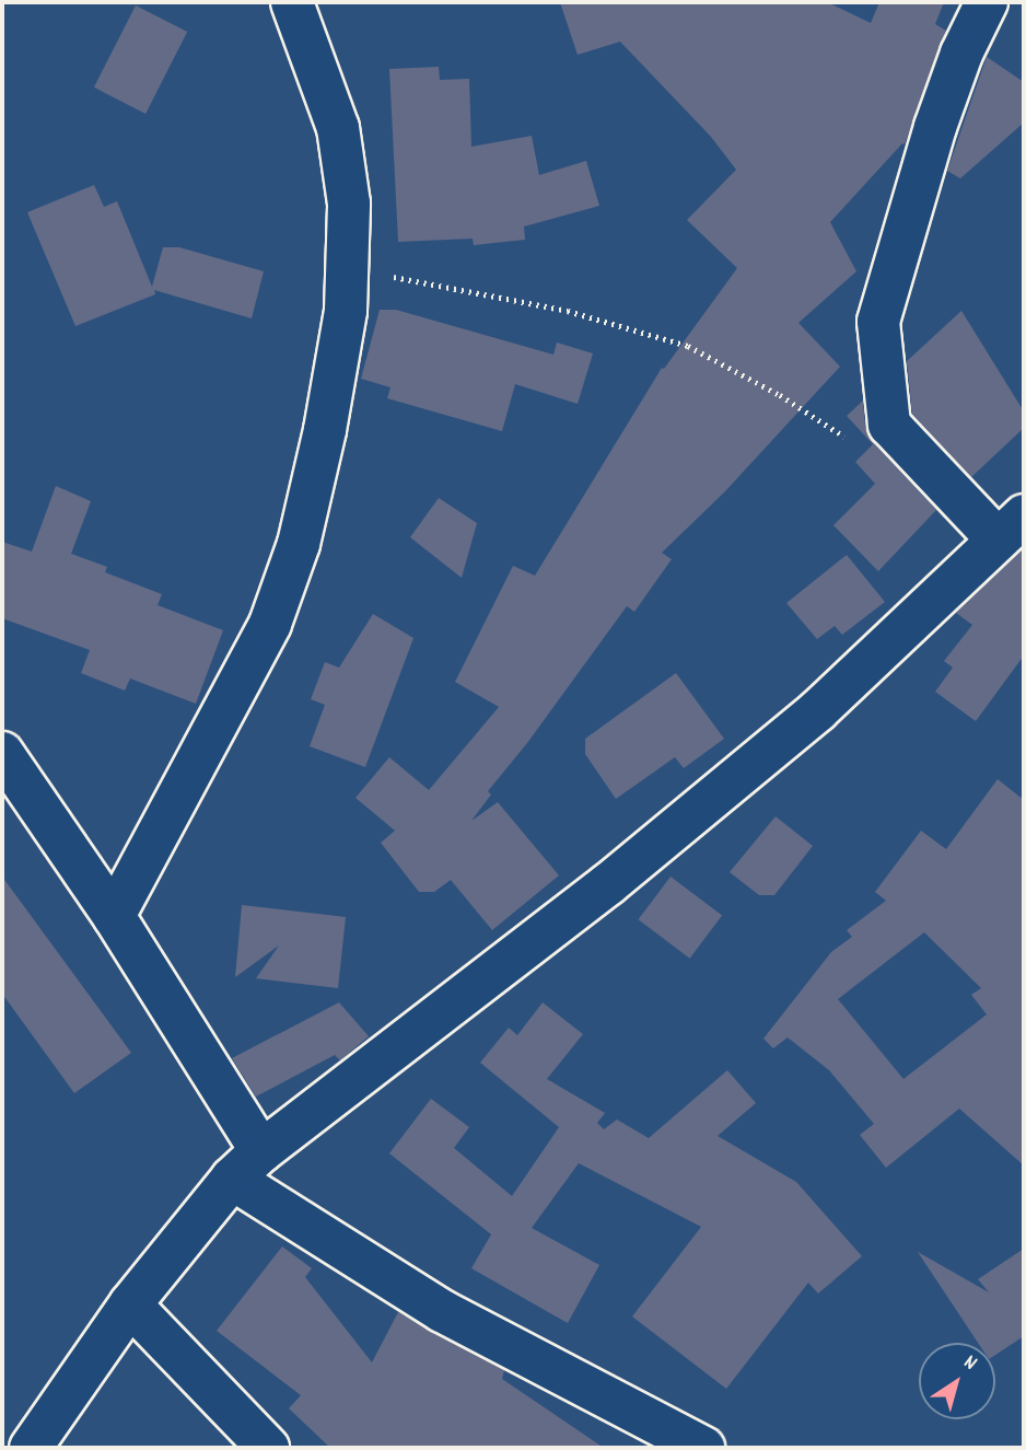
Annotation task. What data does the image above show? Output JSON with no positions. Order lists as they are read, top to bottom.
{
  "north": "top right"
}
